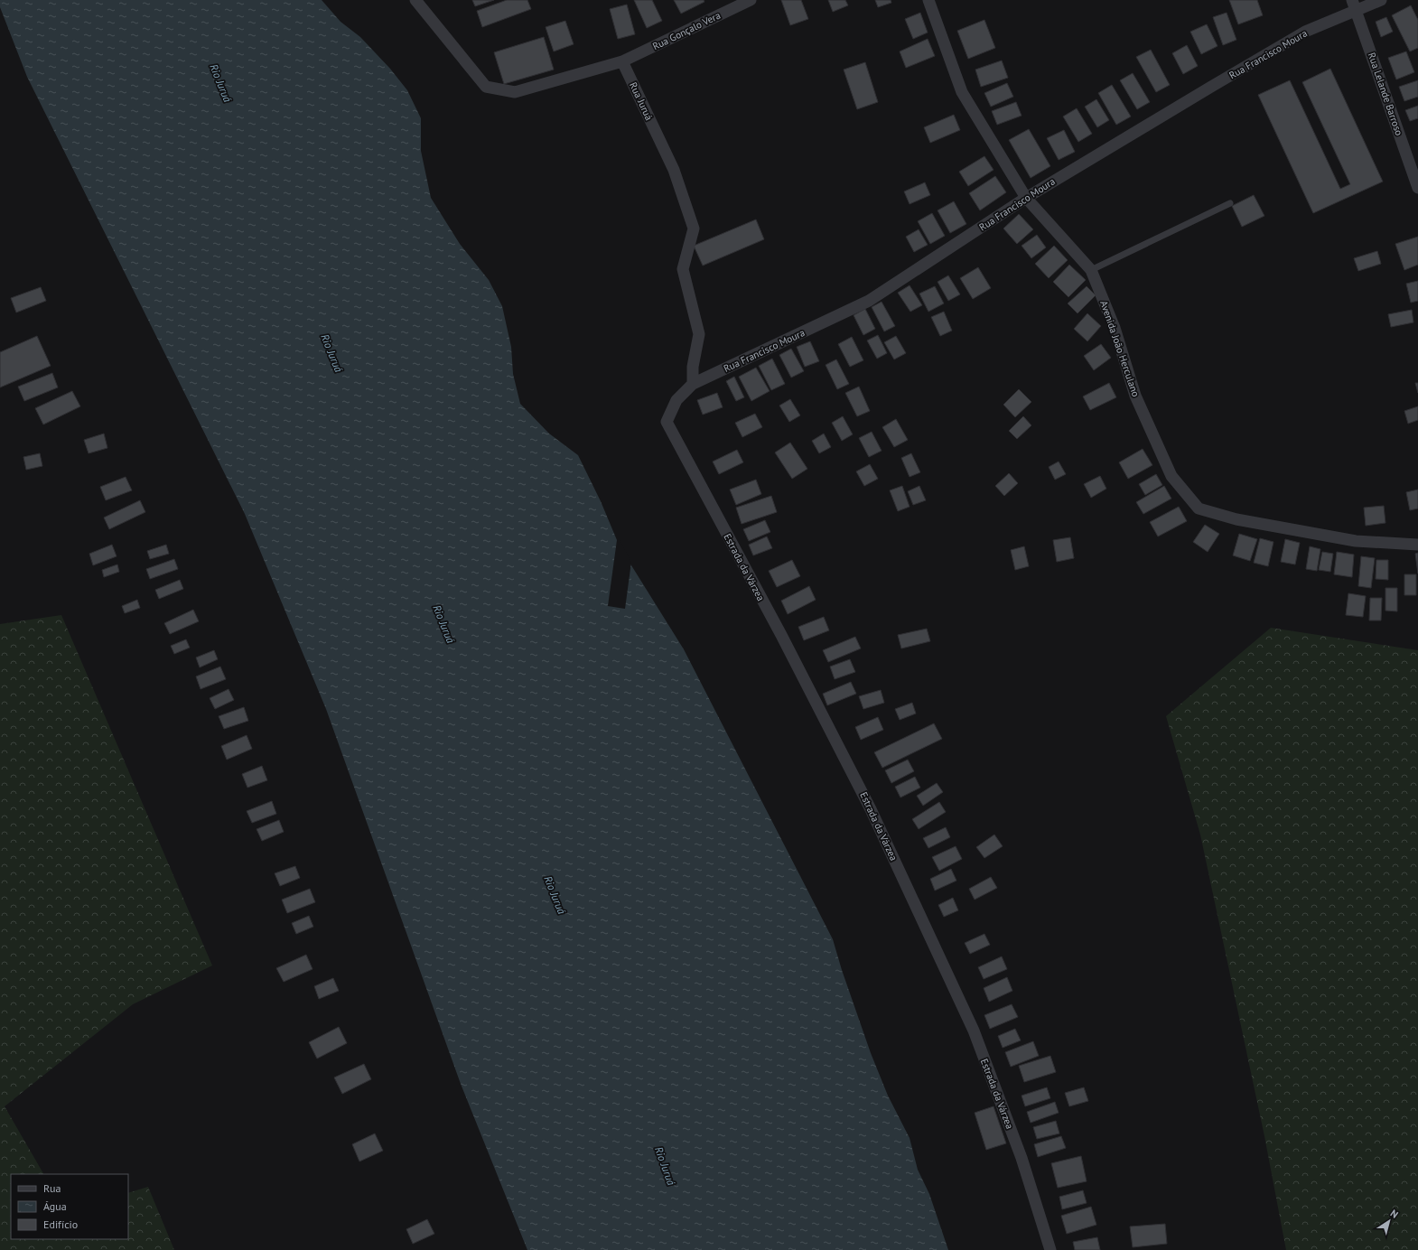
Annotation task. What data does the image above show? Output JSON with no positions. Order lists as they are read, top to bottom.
{
  "streets": {
    "street": [
      "Rua Gonçalo Vera",
      "Rua Francisco Moura",
      "Rua Lelande Barroso",
      "Rua Juruá",
      "Avenida João Herculano",
      "Estrada da Várzea"
    ]
  },
  "crossings": [
    ["Rua Gonçalo Vera", "Rua Juruá"],
    ["Rua Francisco Moura", "Rua Lelande Barroso"],
    ["Rua Francisco Moura", "Rua Juruá"],
    ["Rua Francisco Moura", "Avenida João Herculano"],
    ["Rua Francisco Moura", "Estrada da Várzea"]
  ],
  "water": ["Rio Juruá"],
  "legend": ["Rua", "Água", "Edifício"],
  "north": "top right"
}
